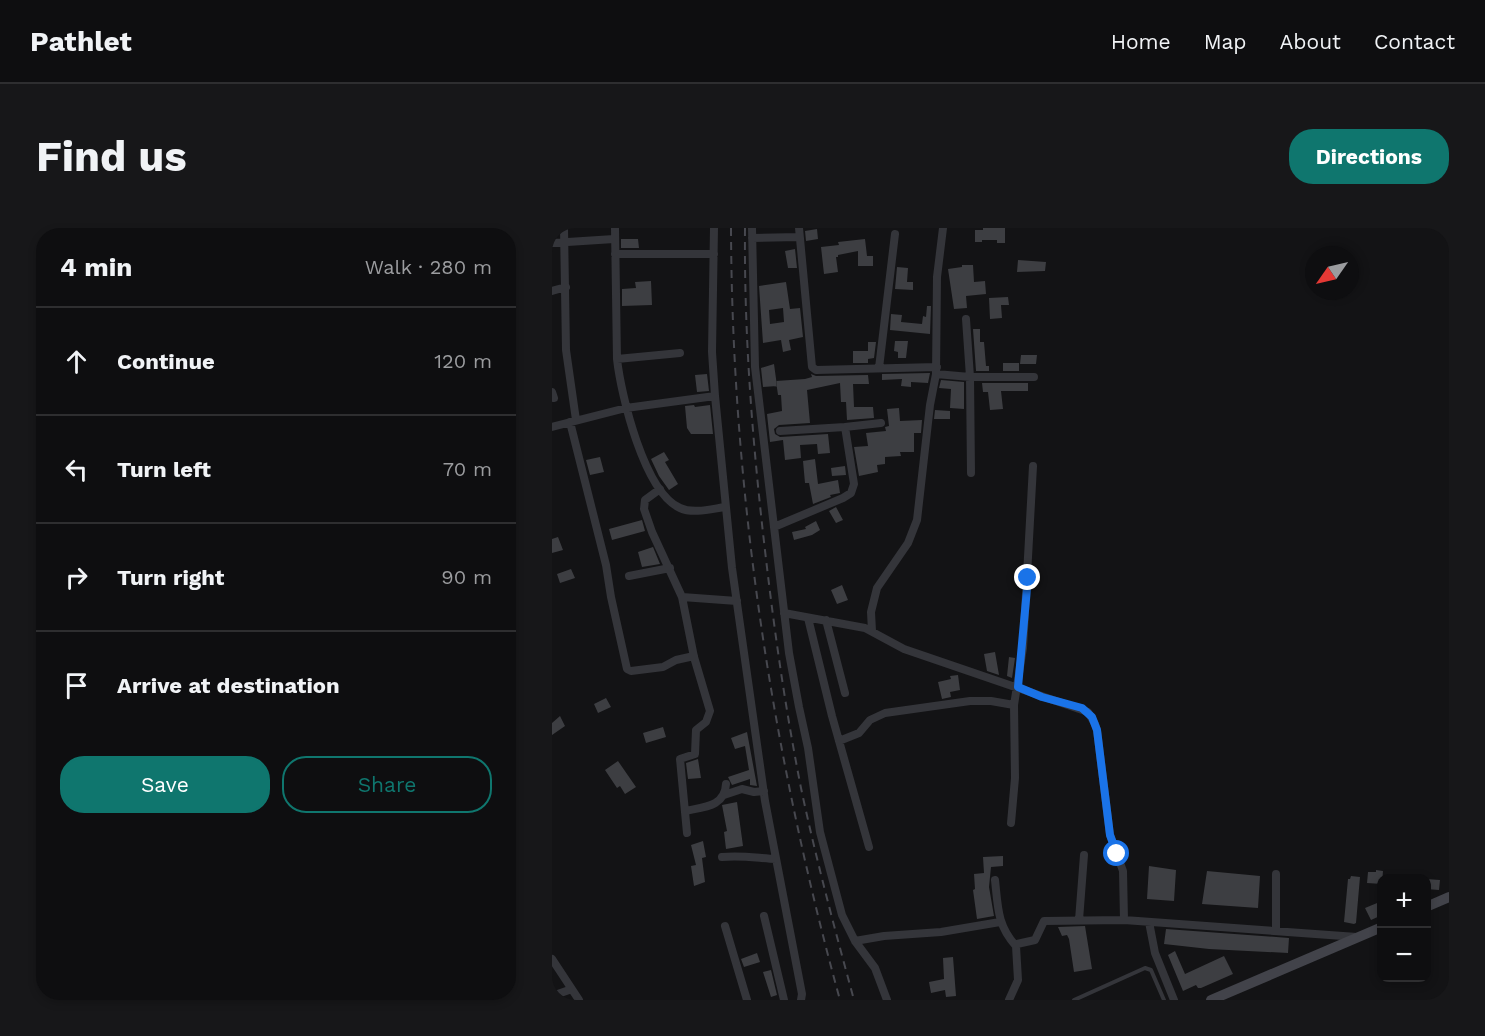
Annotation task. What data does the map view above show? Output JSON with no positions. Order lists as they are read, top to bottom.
{
  "north": "bottom left",
  "page": {
    "header": "Pathlet",
    "nav": [
      "Home",
      "Map",
      "About",
      "Contact"
    ],
    "buttons": [
      "Directions",
      ["Save", "Share"]
    ],
    "title": "Find us",
    "heading": ["4 min", "Walk · 280 m"],
    "list": [
      ["Continue", "120 m"],
      ["Turn left", "70 m"],
      ["Turn right", "90 m"],
      "Arrive at destination"
    ],
    "map_buttons": ["+", "−"]
  }
}
